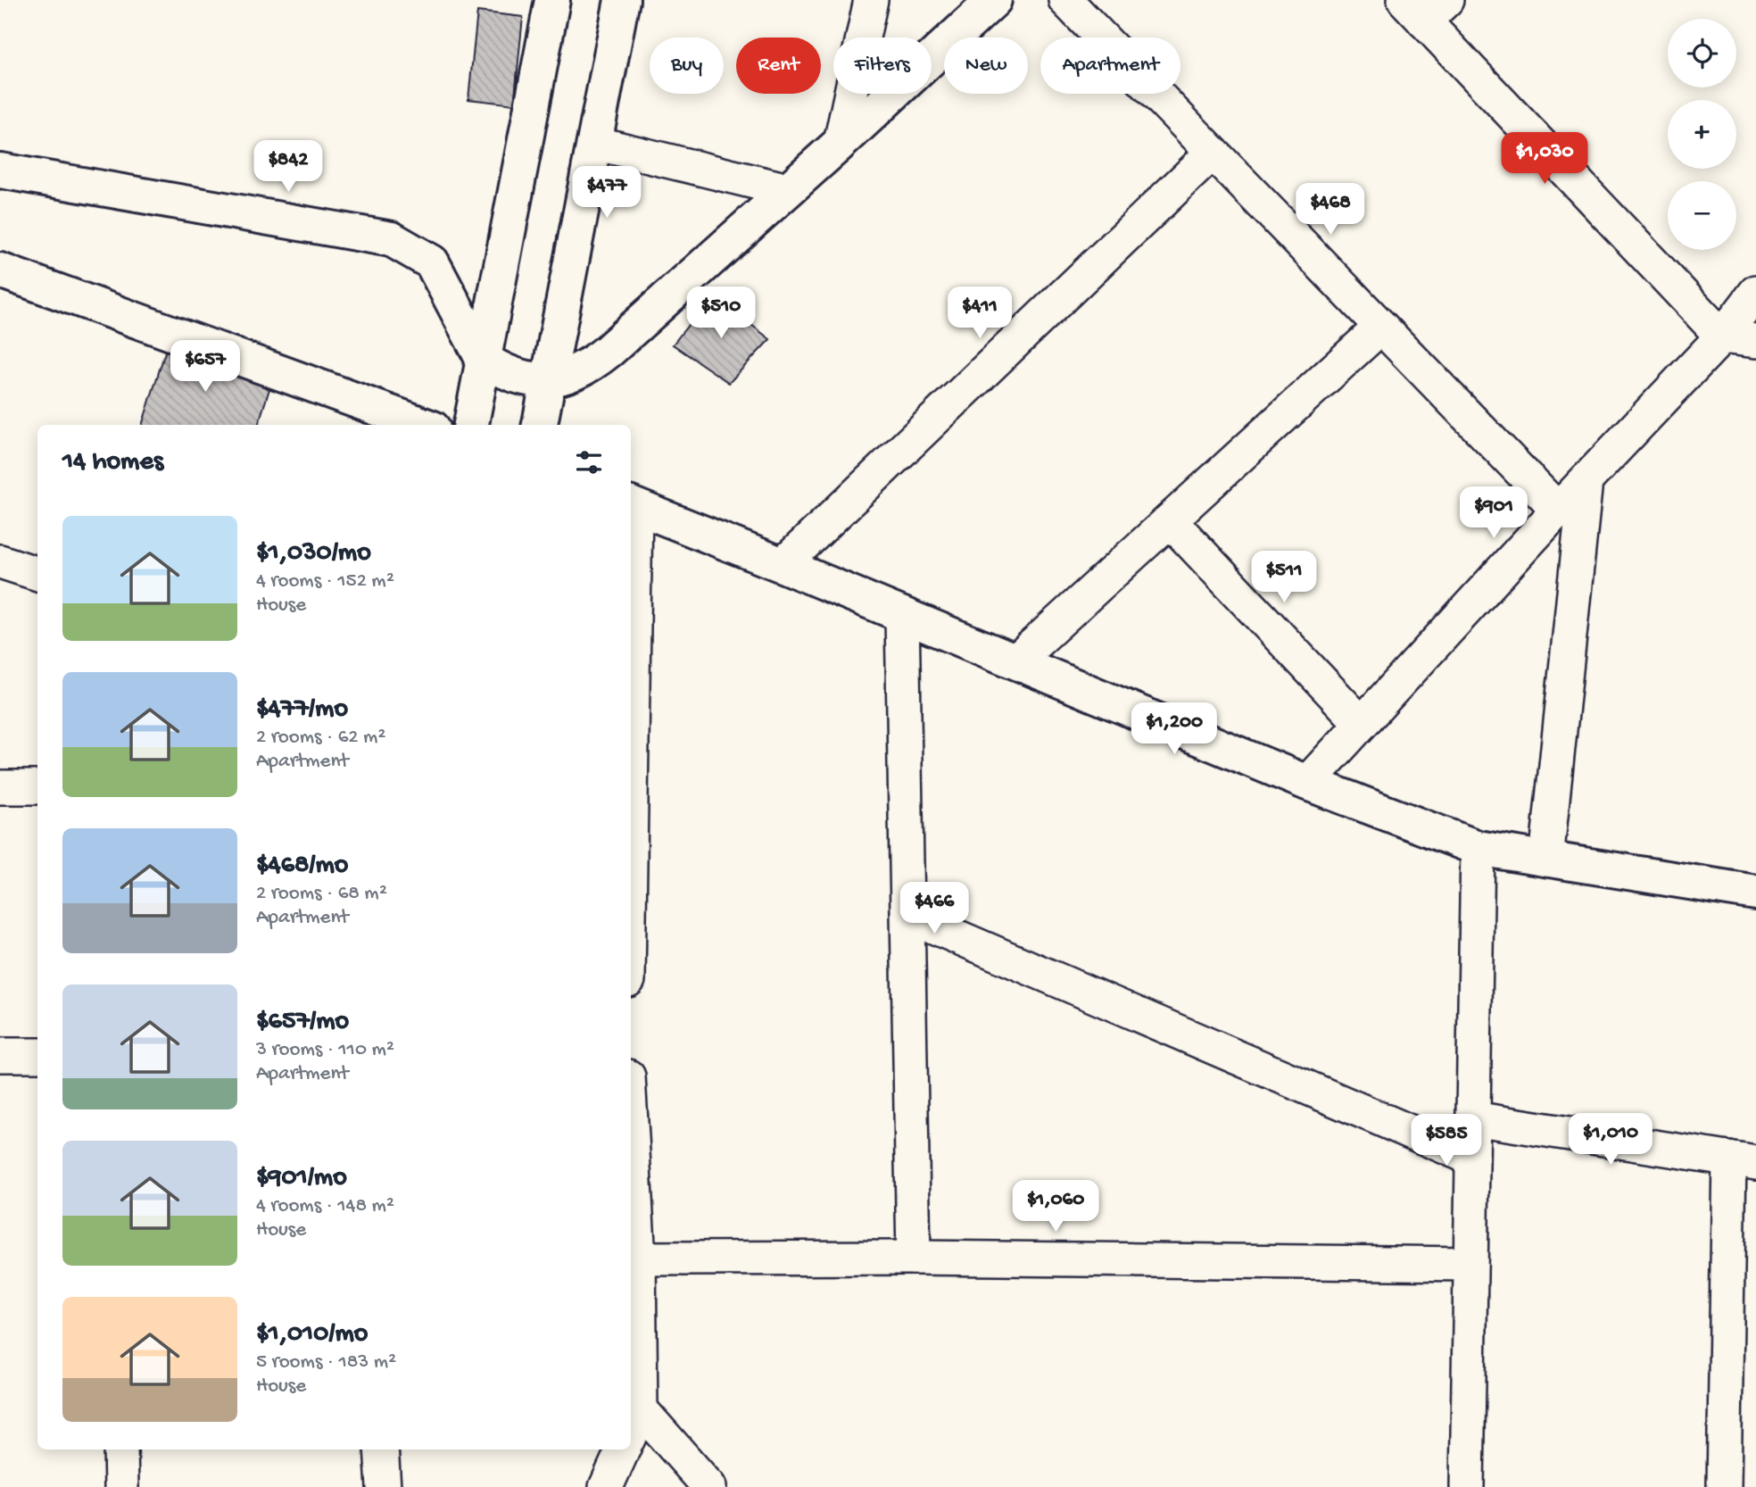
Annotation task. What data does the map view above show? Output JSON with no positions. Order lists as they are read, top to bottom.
{
  "page": {
    "map_buttons": ["+", "−"],
    "chip": [
      "Buy",
      "Rent",
      "Filters",
      "New",
      "Apartment"
    ],
    "price": [
      "$1,030",
      "$842",
      "$477",
      "$468",
      "$510",
      "$411",
      "$657",
      "$901",
      "$511",
      "$1,200",
      "$466",
      "$1,010",
      "$585",
      "$1,060"
    ],
    "heading": "14 homes",
    "list": [
      {
        "name": "$1,030/mo",
        "note": "4 rooms · 152 m² · House"
      },
      {
        "name": "$477/mo",
        "note": "2 rooms · 62 m² · Apartment"
      },
      {
        "name": "$468/mo",
        "note": "2 rooms · 68 m² · Apartment"
      },
      {
        "name": "$657/mo",
        "note": "3 rooms · 110 m² · Apartment"
      },
      {
        "name": "$901/mo",
        "note": "4 rooms · 148 m² · House"
      },
      {
        "name": "$1,010/mo",
        "note": "5 rooms · 183 m² · House"
      }
    ]
  }
}
